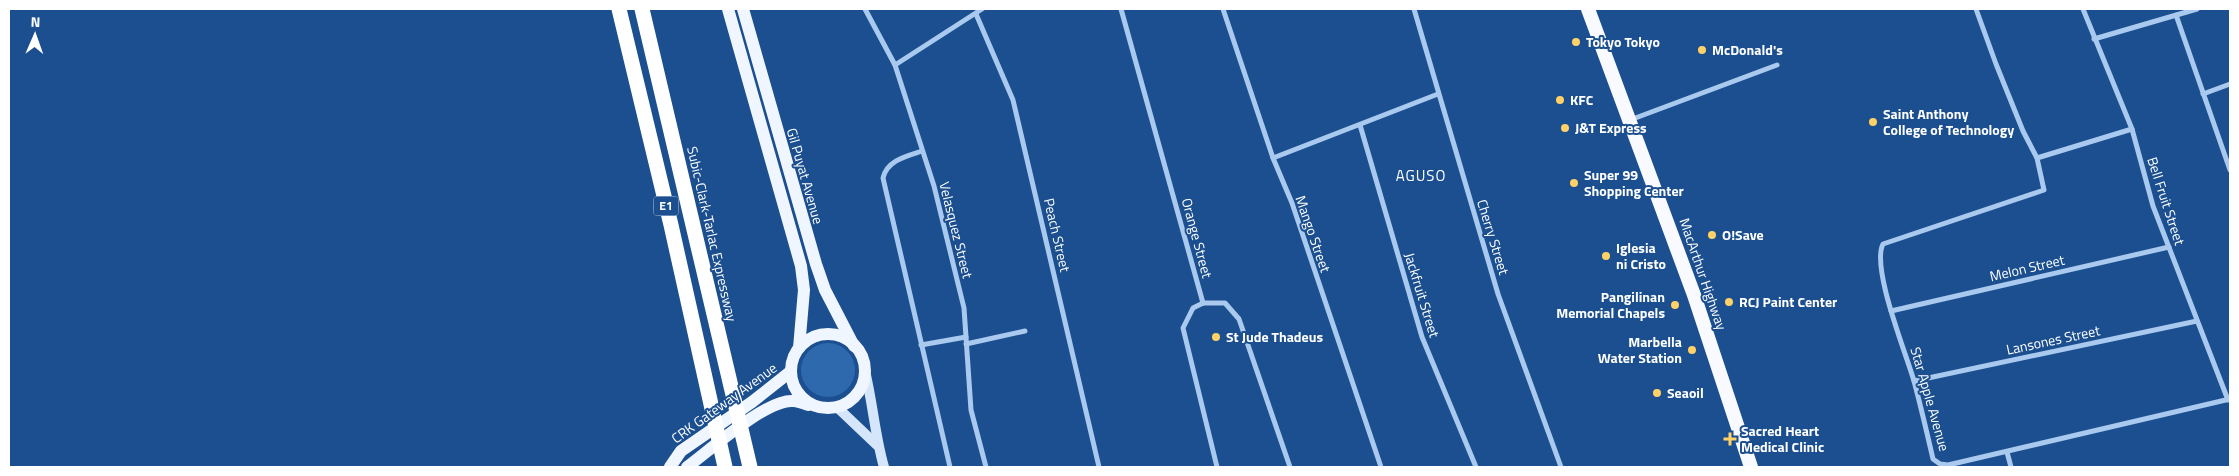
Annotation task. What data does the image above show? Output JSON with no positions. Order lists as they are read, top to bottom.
{
  "streets": {
    "highway": ["E1", "Subic-Clark-Tarlac Expressway", "MacArthur Highway"],
    "main road": ["Gil Puyat Avenue", "CRK Gateway Avenue"],
    "street": [
      "Bell Fruit Street",
      "Velasquez Street",
      "Mango Street",
      "Peach Street",
      "Cherry Street",
      "Orange Street",
      "Melon Street",
      "Jackfruit Street",
      "Lansones Street",
      "Star Apple Avenue"
    ]
  },
  "crossings": [
    ["Gil Puyat Avenue", "CRK Gateway Avenue"],
    ["Bell Fruit Street", "Melon Street"],
    ["Bell Fruit Street", "Lansones Street"],
    ["Bell Fruit Street", "Star Apple Avenue"],
    ["Melon Street", "Star Apple Avenue"],
    ["Lansones Street", "Star Apple Avenue"]
  ],
  "districts": ["AGUSO"],
  "places": {
    "other": [
      "Tokyo Tokyo",
      "McDonald's",
      "KFC",
      "Saint Anthony College of Technology",
      "J&T Express",
      "Super 99 Shopping Center",
      "O!Save",
      "Iglesia ni Cristo",
      "RCJ Paint Center",
      "Pangilinan Memorial Chapels",
      "St Jude Thadeus",
      "Marbella Water Station",
      "Seaoil"
    ],
    "health": ["Sacred Heart Medical Clinic"]
  },
  "north": "top"
}
